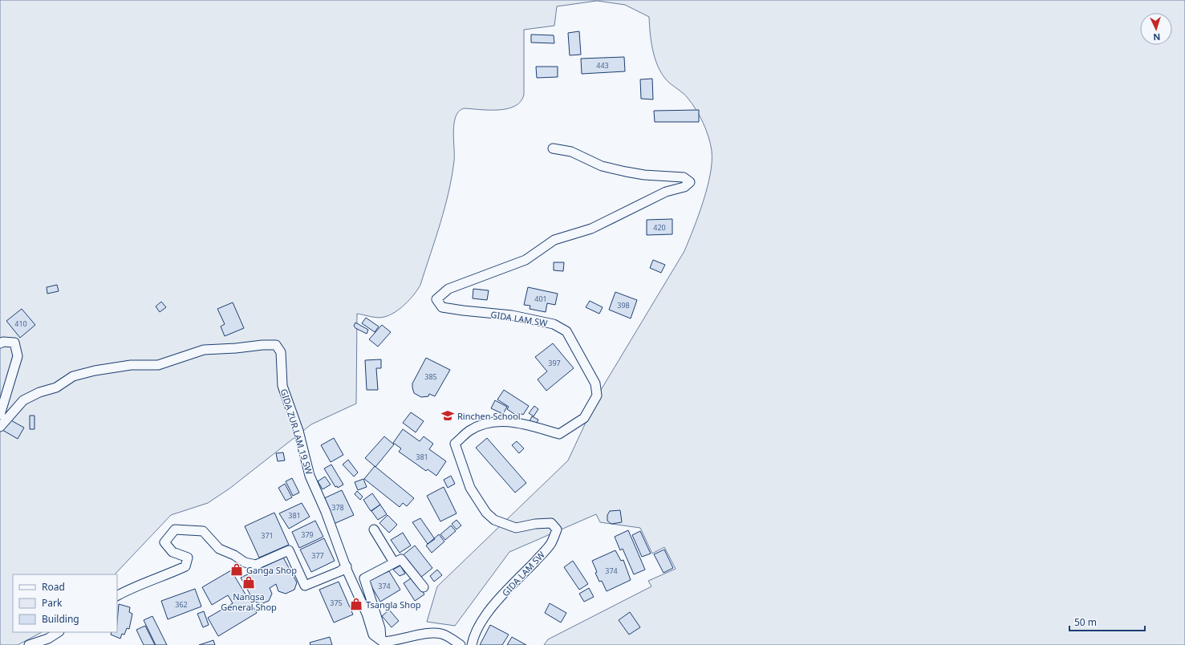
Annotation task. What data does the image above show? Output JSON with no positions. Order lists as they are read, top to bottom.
{
  "streets": {
    "street": ["GIDA LAM SW", "GIDA ZUR LAM 19 SW"]
  },
  "places": {
    "school or university": ["Rinchen School"],
    "shop": ["Ganga Shop", "Nangsa General Shop", "Tsangla Shop"]
  },
  "house_numbers": [
    "443",
    "420",
    "401",
    "398",
    "410",
    "397",
    "385",
    "381",
    "378",
    "381",
    "379",
    "371",
    "377",
    "374",
    "374",
    "375",
    "362"
  ],
  "legend": ["Road", "Park", "Building"],
  "scale_bar": "50 m",
  "north": "bottom"
}
